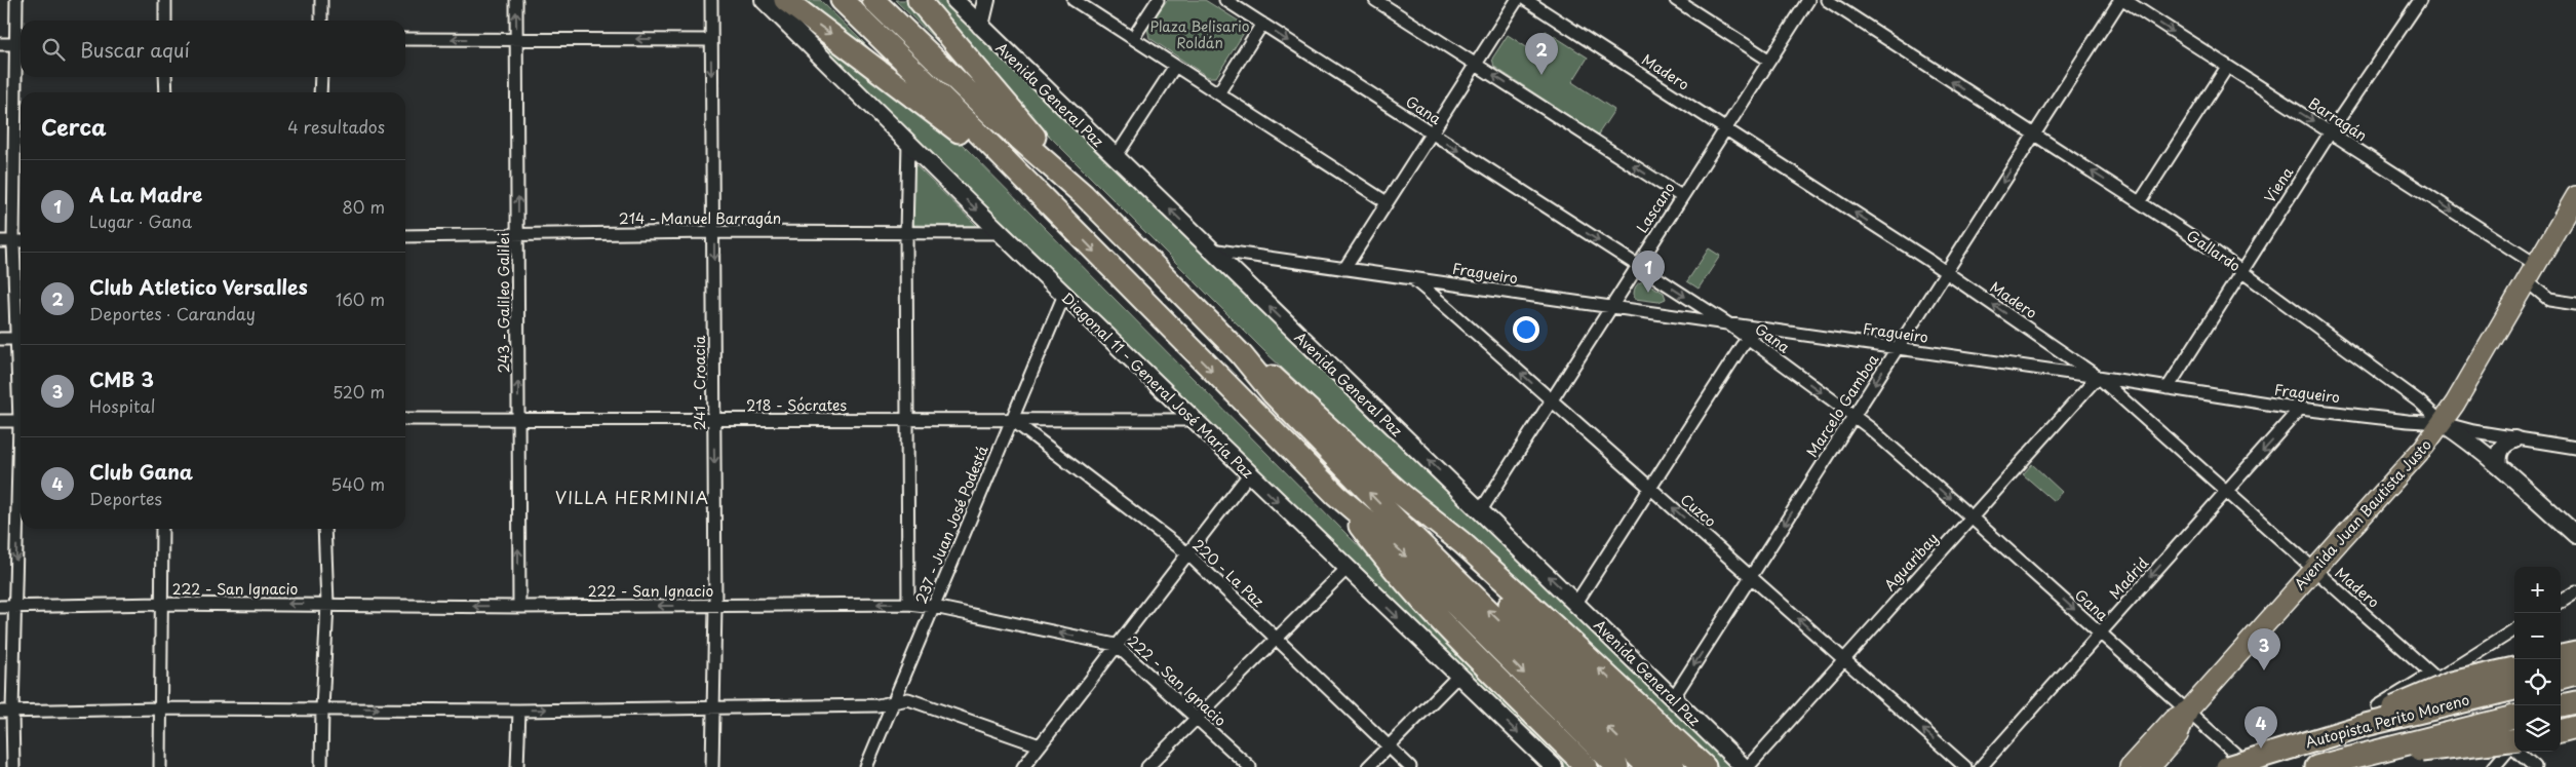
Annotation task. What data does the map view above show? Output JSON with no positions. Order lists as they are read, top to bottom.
{
  "streets": {
    "highway": ["Autopista Perito Moreno"],
    "main road": ["Avenida Juan Bautista Justo"],
    "street": [
      "Madero",
      "Avenida General Paz",
      "Gana",
      "Barragán",
      "Viena",
      "Lascano",
      "214 - Manuel Barragán",
      "Gallardo",
      "Fragueiro",
      "243 - Galileo Galilei",
      "241 - Croacia",
      "Diagonal 11 - General José María Paz",
      "218 - Sócrates",
      "Marcelo Gamboa",
      "Cuzco",
      "237 - Juan José Podestá",
      "Aguaribay",
      "220 - La Paz",
      "Madrid",
      "222 - San Ignacio"
    ]
  },
  "crossings": [
    ["Madero", "Lascano"],
    ["Madero", "Fragueiro"],
    ["Madero", "Marcelo Gamboa"],
    ["Madero", "Avenida Juan Bautista Justo"],
    ["Madero", "Aguaribay"],
    ["Madero", "Madrid"],
    ["Avenida General Paz", "Lascano"],
    ["Avenida General Paz", "Fragueiro"],
    ["Avenida General Paz", "Marcelo Gamboa"],
    ["Avenida General Paz", "Aguaribay"],
    ["Gana", "Lascano"],
    ["Gana", "Fragueiro"],
    ["Gana", "Marcelo Gamboa"],
    ["Gana", "Avenida Juan Bautista Justo"],
    ["Gana", "Aguaribay"],
    ["Gana", "Madrid"],
    ["Barragán", "Viena"],
    ["Barragán", "Avenida Juan Bautista Justo"],
    ["Viena", "Gallardo"],
    ["Viena", "Fragueiro"],
    ["Lascano", "Fragueiro"],
    ["Lascano", "Cuzco"],
    ["214 - Manuel Barragán", "243 - Galileo Galilei"],
    ["214 - Manuel Barragán", "241 - Croacia"],
    ["214 - Manuel Barragán", "Diagonal 11 - General José María Paz"],
    ["Gallardo", "Fragueiro"],
    ["Gallardo", "Marcelo Gamboa"],
    ["Gallardo", "Avenida Juan Bautista Justo"],
    ["Fragueiro", "Marcelo Gamboa"],
    ["Fragueiro", "Cuzco"],
    ["Fragueiro", "Avenida Juan Bautista Justo"],
    ["Fragueiro", "Aguaribay"],
    ["Fragueiro", "Madrid"],
    ["243 - Galileo Galilei", "218 - Sócrates"],
    ["243 - Galileo Galilei", "222 - San Ignacio"],
    ["241 - Croacia", "218 - Sócrates"],
    ["241 - Croacia", "222 - San Ignacio"],
    ["Diagonal 11 - General José María Paz", "218 - Sócrates"],
    ["Diagonal 11 - General José María Paz", "237 - Juan José Podestá"],
    ["218 - Sócrates", "237 - Juan José Podestá"],
    ["218 - Sócrates", "220 - La Paz"],
    ["Marcelo Gamboa", "Cuzco"],
    ["Cuzco", "Aguaribay"],
    ["237 - Juan José Podestá", "220 - La Paz"],
    ["237 - Juan José Podestá", "222 - San Ignacio"]
  ],
  "one_way": [
    "Madero",
    "Barragán",
    "Gallardo",
    "243 - Galileo Galilei",
    "241 - Croacia",
    "Diagonal 11 - General José María Paz",
    "Marcelo Gamboa",
    "Cuzco",
    "Madrid"
  ],
  "districts": ["VILLA HERMINIA"],
  "parks": ["Plaza Belisario Roldán"],
  "page": {
    "search": "Buscar aquí",
    "pins": [
      "2",
      "1",
      "3",
      "4"
    ],
    "heading": ["Cerca", "4 resultados"],
    "list": [
      {
        "mark": "1",
        "name": "A La Madre",
        "note": "Lugar · Gana",
        "value": "80 m"
      },
      {
        "mark": "2",
        "name": "Club Atletico Versalles",
        "note": "Deportes · Caranday",
        "value": "160 m"
      },
      {
        "mark": "3",
        "name": "CMB 3",
        "note": "Hospital",
        "value": "520 m"
      },
      {
        "mark": "4",
        "name": "Club Gana",
        "note": "Deportes",
        "value": "540 m"
      }
    ],
    "map_buttons": ["+", "−"]
  }
}
